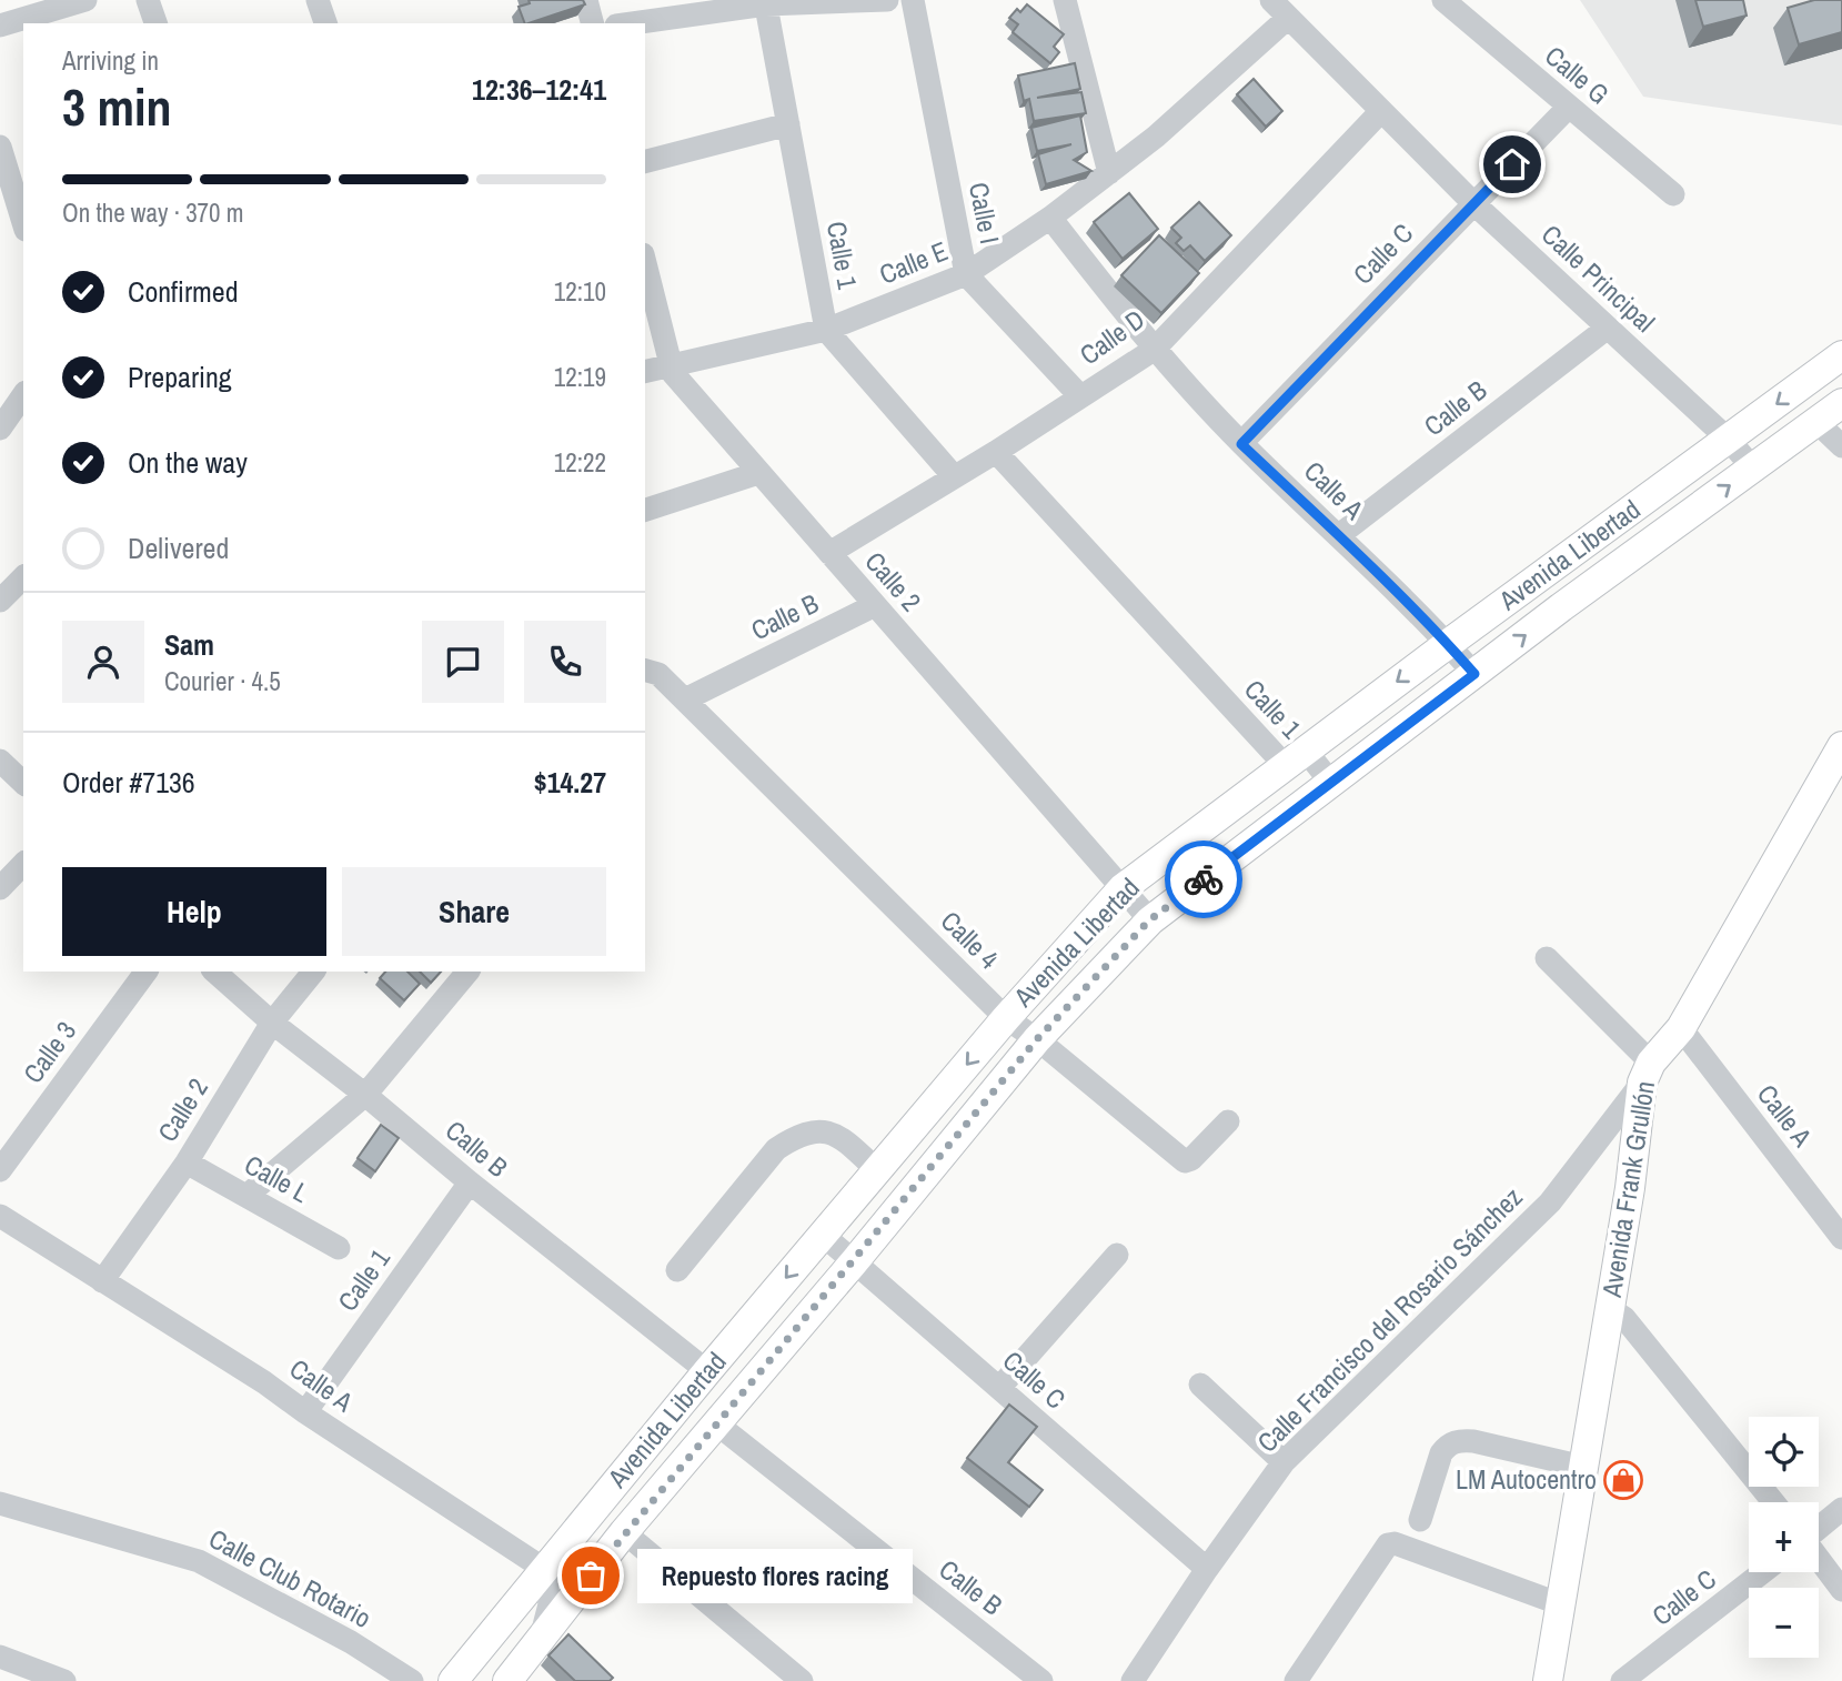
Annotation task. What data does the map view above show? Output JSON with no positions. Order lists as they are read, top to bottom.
{
  "streets": {
    "main road": ["Avenida Libertad", "Avenida Frank Grullón"],
    "street": [
      "Calle G",
      "Calle I",
      "Calle C",
      "Calle 1",
      "Calle E",
      "Calle Principal",
      "Calle D",
      "Calle B",
      "Calle A",
      "Calle 2",
      "Calle 4",
      "Calle 3",
      "Calle L",
      "Calle Francisco del Rosario Sánchez",
      "Calle Club Rotario"
    ]
  },
  "crossings": [
    ["Calle G", "Calle C"],
    ["Calle I", "Calle E"],
    ["Calle I", "Calle D"],
    ["Calle C", "Calle Principal"],
    ["Calle C", "Calle A"],
    ["Calle C", "Avenida Libertad"],
    ["Calle C", "Calle Francisco del Rosario Sánchez"],
    ["Calle 1", "Calle E"],
    ["Calle 1", "Calle D"],
    ["Calle 1", "Calle B"],
    ["Calle 1", "Calle A"],
    ["Calle 1", "Avenida Libertad"],
    ["Calle E", "Calle Principal"],
    ["Calle E", "Calle A"],
    ["Calle E", "Calle 2"],
    ["Calle Principal", "Calle D"],
    ["Calle Principal", "Calle B"],
    ["Calle Principal", "Avenida Libertad"],
    ["Calle D", "Calle A"],
    ["Calle D", "Calle 2"],
    ["Calle B", "Calle A"],
    ["Calle B", "Avenida Libertad"],
    ["Calle B", "Calle 2"],
    ["Calle B", "Calle 4"],
    ["Calle A", "Avenida Libertad"],
    ["Calle A", "Calle 2"],
    ["Calle A", "Avenida Frank Grullón"],
    ["Avenida Libertad", "Calle 2"],
    ["Avenida Libertad", "Calle 4"],
    ["Calle 2", "Calle L"],
    ["Avenida Frank Grullón", "Calle Francisco del Rosario Sánchez"]
  ],
  "places": {
    "shop": ["LM Autocentro"],
    "other": ["Repuesto flores racing"]
  },
  "page": {
    "heading": ["3 min", "Arriving in", "12:36–12:41"],
    "panel": [
      "Sam",
      "Courier · 4.5",
      "Order #7136",
      "$14.27"
    ],
    "bar": "On the way · 370 m",
    "list": [
      ["Confirmed", "12:10"],
      ["Preparing", "12:19"],
      ["On the way", "12:22"],
      "Delivered"
    ],
    "buttons": ["Help", "Share"],
    "map_buttons": ["+", "−"],
    "bubble": "Repuesto flores racing"
  }
}
